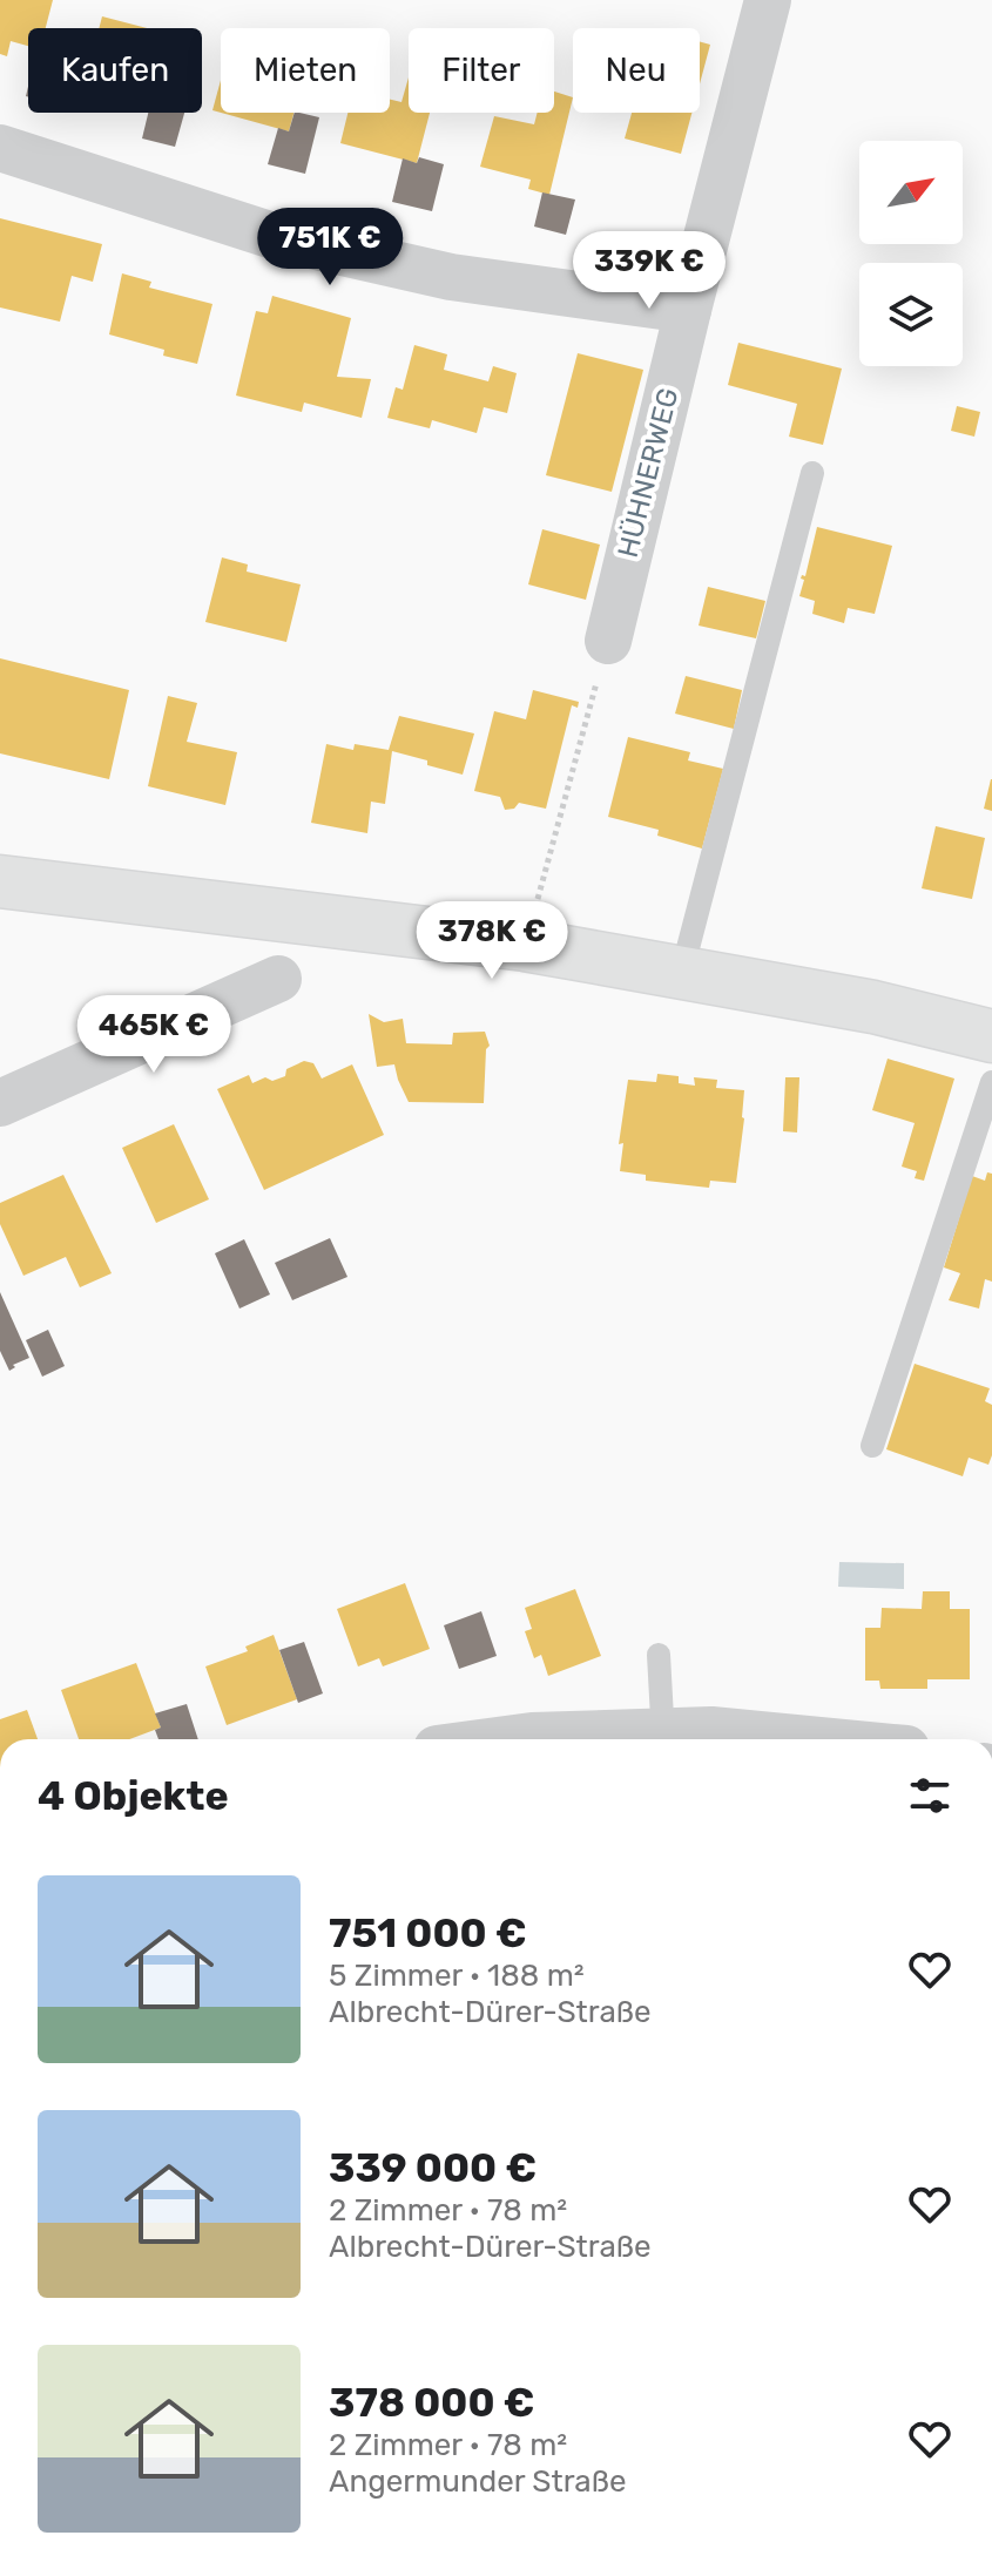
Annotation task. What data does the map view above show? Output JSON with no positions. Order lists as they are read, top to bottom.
{
  "streets": {
    "street": ["HÜHNERWEG"]
  },
  "north": "top right",
  "page": {
    "chip": [
      "Kaufen",
      "Mieten",
      "Filter",
      "Neu"
    ],
    "price": [
      "751K €",
      "339K €",
      "378K €",
      "465K €"
    ],
    "heading": "4 Objekte",
    "list": [
      {
        "name": "751 000 €",
        "note": "5 Zimmer · 188 m² · Albrecht-Dürer-Straße"
      },
      {
        "name": "339 000 €",
        "note": "2 Zimmer · 78 m² · Albrecht-Dürer-Straße"
      },
      {
        "name": "378 000 €",
        "note": "2 Zimmer · 78 m² · Angermunder Straße"
      }
    ]
  }
}
